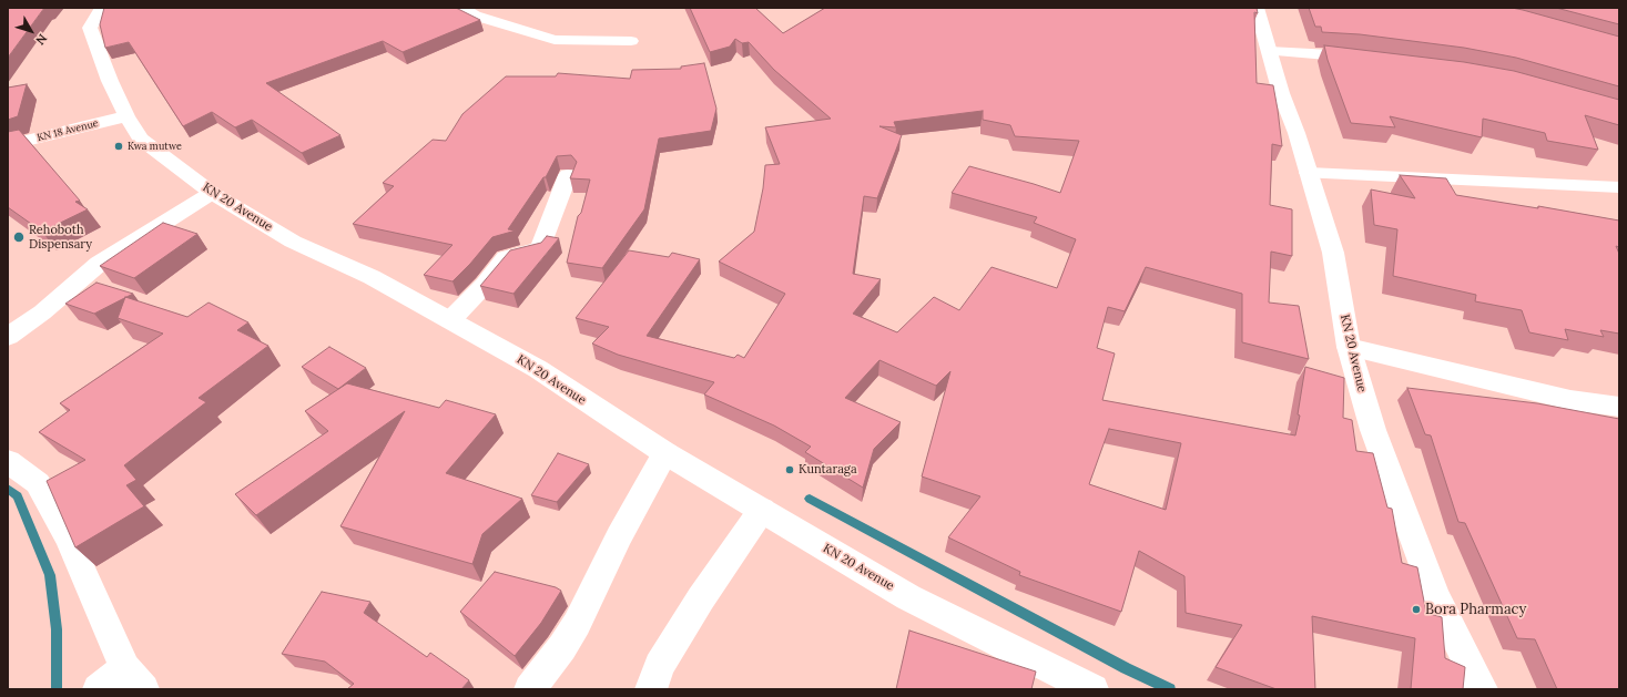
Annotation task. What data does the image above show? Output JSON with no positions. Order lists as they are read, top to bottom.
{
  "streets": {
    "street": ["KN 18 Avenue", "KN 20 Avenue"]
  },
  "crossings": [
    ["KN 18 Avenue", "KN 20 Avenue"]
  ],
  "places": [
    "Kwa mutwe",
    "Rehoboth Dispensary",
    "Kuntaraga",
    "Bora Pharmacy"
  ],
  "north": "bottom right"
}
